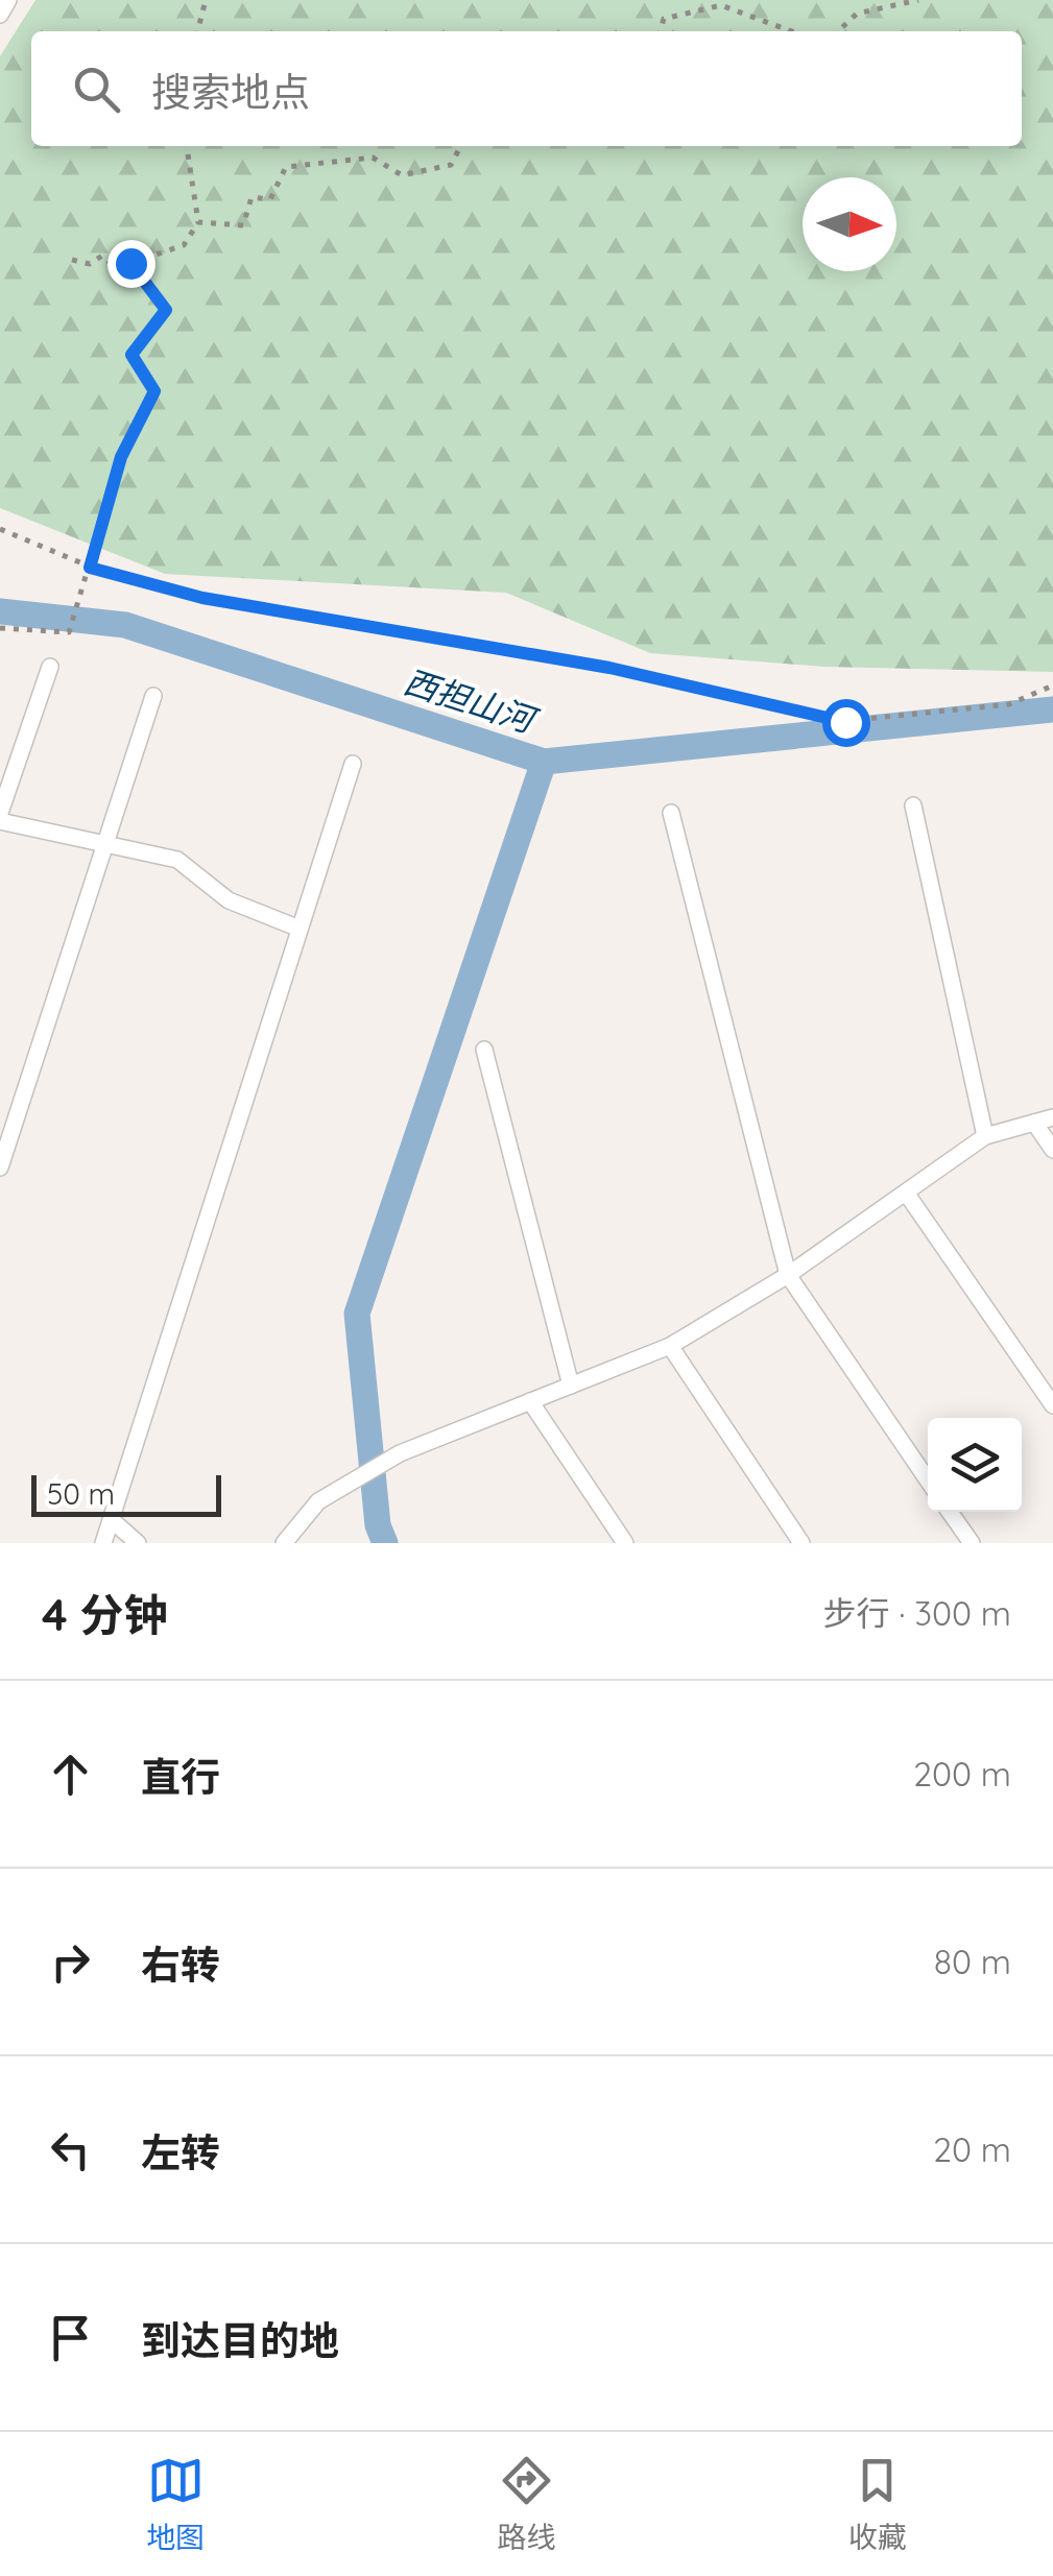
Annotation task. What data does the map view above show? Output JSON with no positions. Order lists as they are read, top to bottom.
{
  "water": ["西担山河"],
  "scale_bar": "50 m",
  "north": "right",
  "page": {
    "search": "搜索地点",
    "scale": "50 m",
    "heading": ["4 分钟", "步行 · 300 m"],
    "list": [
      ["直行", "200 m"],
      ["右转", "80 m"],
      ["左转", "20 m"],
      "到达目的地"
    ],
    "nav": ["地图", "路线", "收藏"]
  }
}
